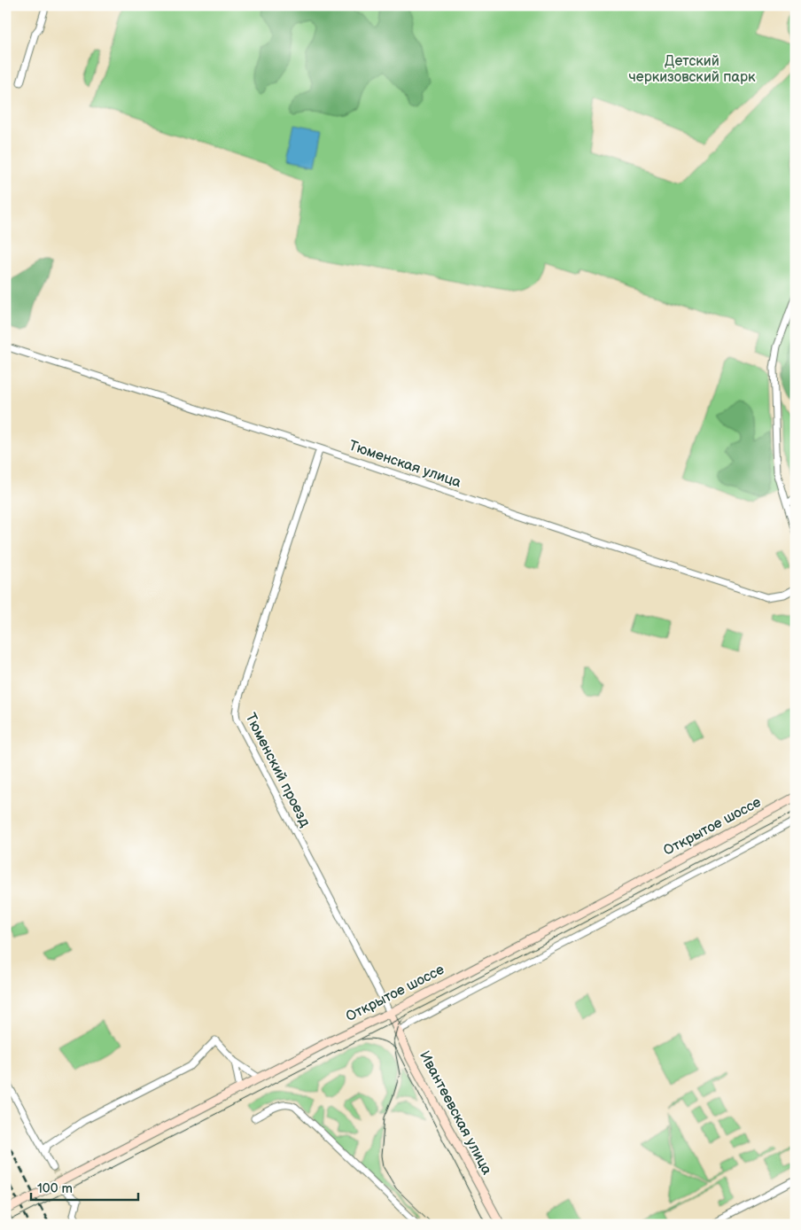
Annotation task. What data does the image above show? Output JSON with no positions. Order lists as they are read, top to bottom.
{
  "streets": {
    "main road": ["Открытое шоссе", "Ивантеевская улица"],
    "street": ["Тюменская улица", "Тюменский проезд"]
  },
  "crossings": [
    ["Тюменская улица", "Тюменский проезд"],
    ["Тюменский проезд", "Открытое шоссе"],
    ["Тюменский проезд", "Ивантеевская улица"],
    ["Открытое шоссе", "Ивантеевская улица"]
  ],
  "parks": ["Детский черкизовский парк"],
  "scale_bar": "100 m"
}
